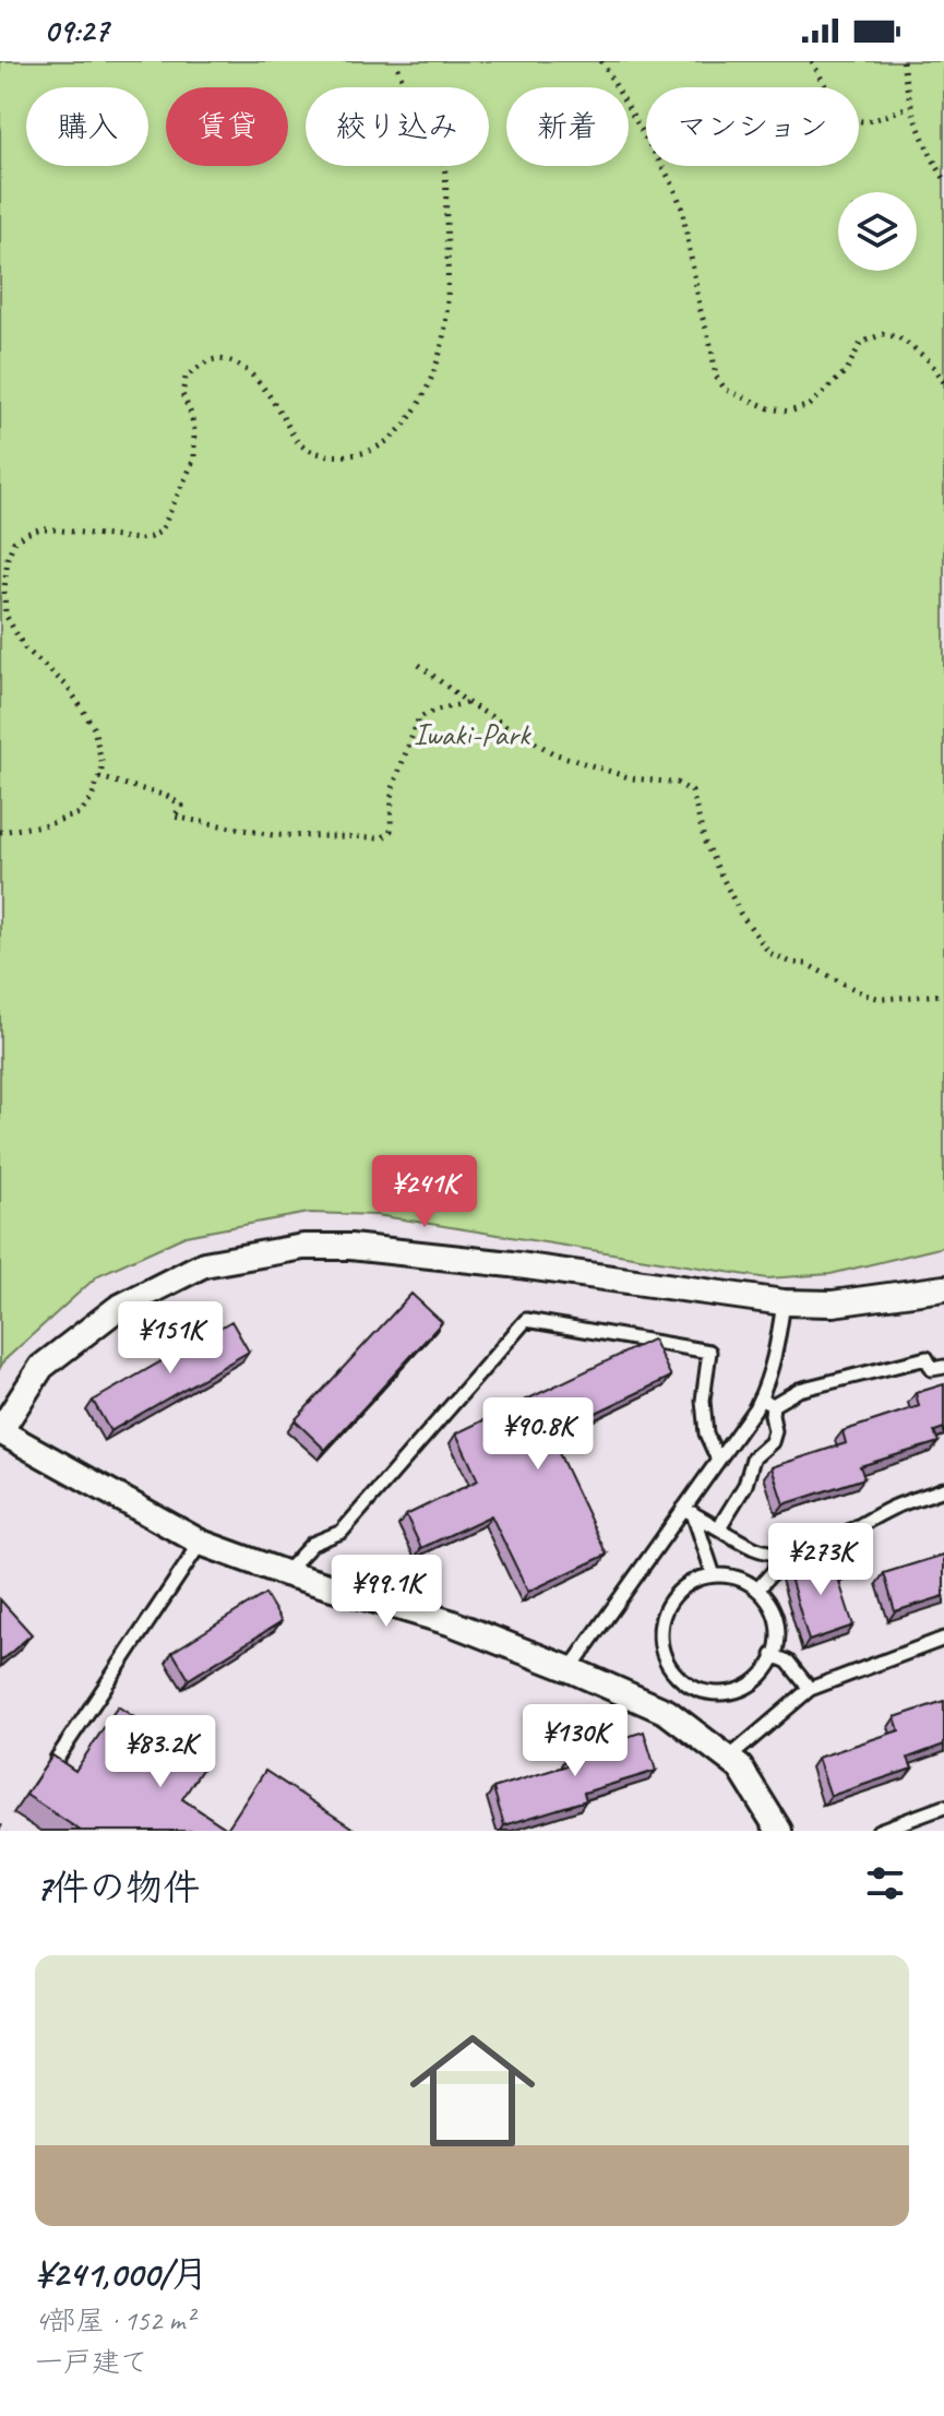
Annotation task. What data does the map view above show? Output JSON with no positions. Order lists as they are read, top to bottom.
{
  "parks": ["Iwaki-Park"],
  "page": {
    "status": "09:27",
    "chip": [
      "購入",
      "賃貸",
      "絞り込み",
      "新着",
      "マンション"
    ],
    "price": [
      "¥241K",
      "¥151K",
      "¥90.8K",
      "¥273K",
      "¥99.1K",
      "¥130K",
      "¥83.2K"
    ],
    "heading": "7件の物件",
    "list": [
      {
        "name": "¥241,000/月",
        "note": "4部屋 · 152 m² · 一戸建て"
      }
    ]
  }
}
